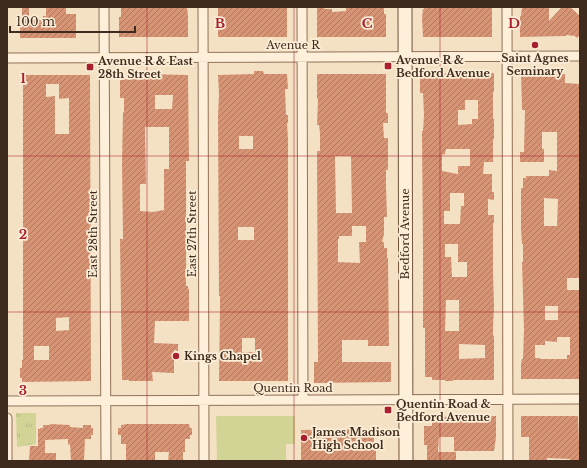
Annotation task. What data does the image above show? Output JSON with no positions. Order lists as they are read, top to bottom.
{
  "streets": {
    "main road": ["Bedford Avenue"],
    "street": [
      "Avenue R",
      "East 28th Street",
      "East 27th Street",
      "Quentin Road"
    ]
  },
  "crossings": [
    ["Avenue R", "East 28th Street"],
    ["Avenue R", "East 27th Street"],
    ["Avenue R", "Bedford Avenue"],
    ["East 28th Street", "Quentin Road"],
    ["East 27th Street", "Quentin Road"],
    ["Bedford Avenue", "Quentin Road"]
  ],
  "places": {
    "other": ["Saint Agnes Seminary", "Kings Chapel", "James Madison High School"],
    "transit": ["Avenue R & Bedford Avenue", "Avenue R & East 28th Street", "Quentin Road & Bedford Avenue"]
  },
  "scale_bar": "100 m",
  "grid": {
    "columns": ["B", "C", "D"],
    "rows": ["1", "2", "3"]
  }
}
